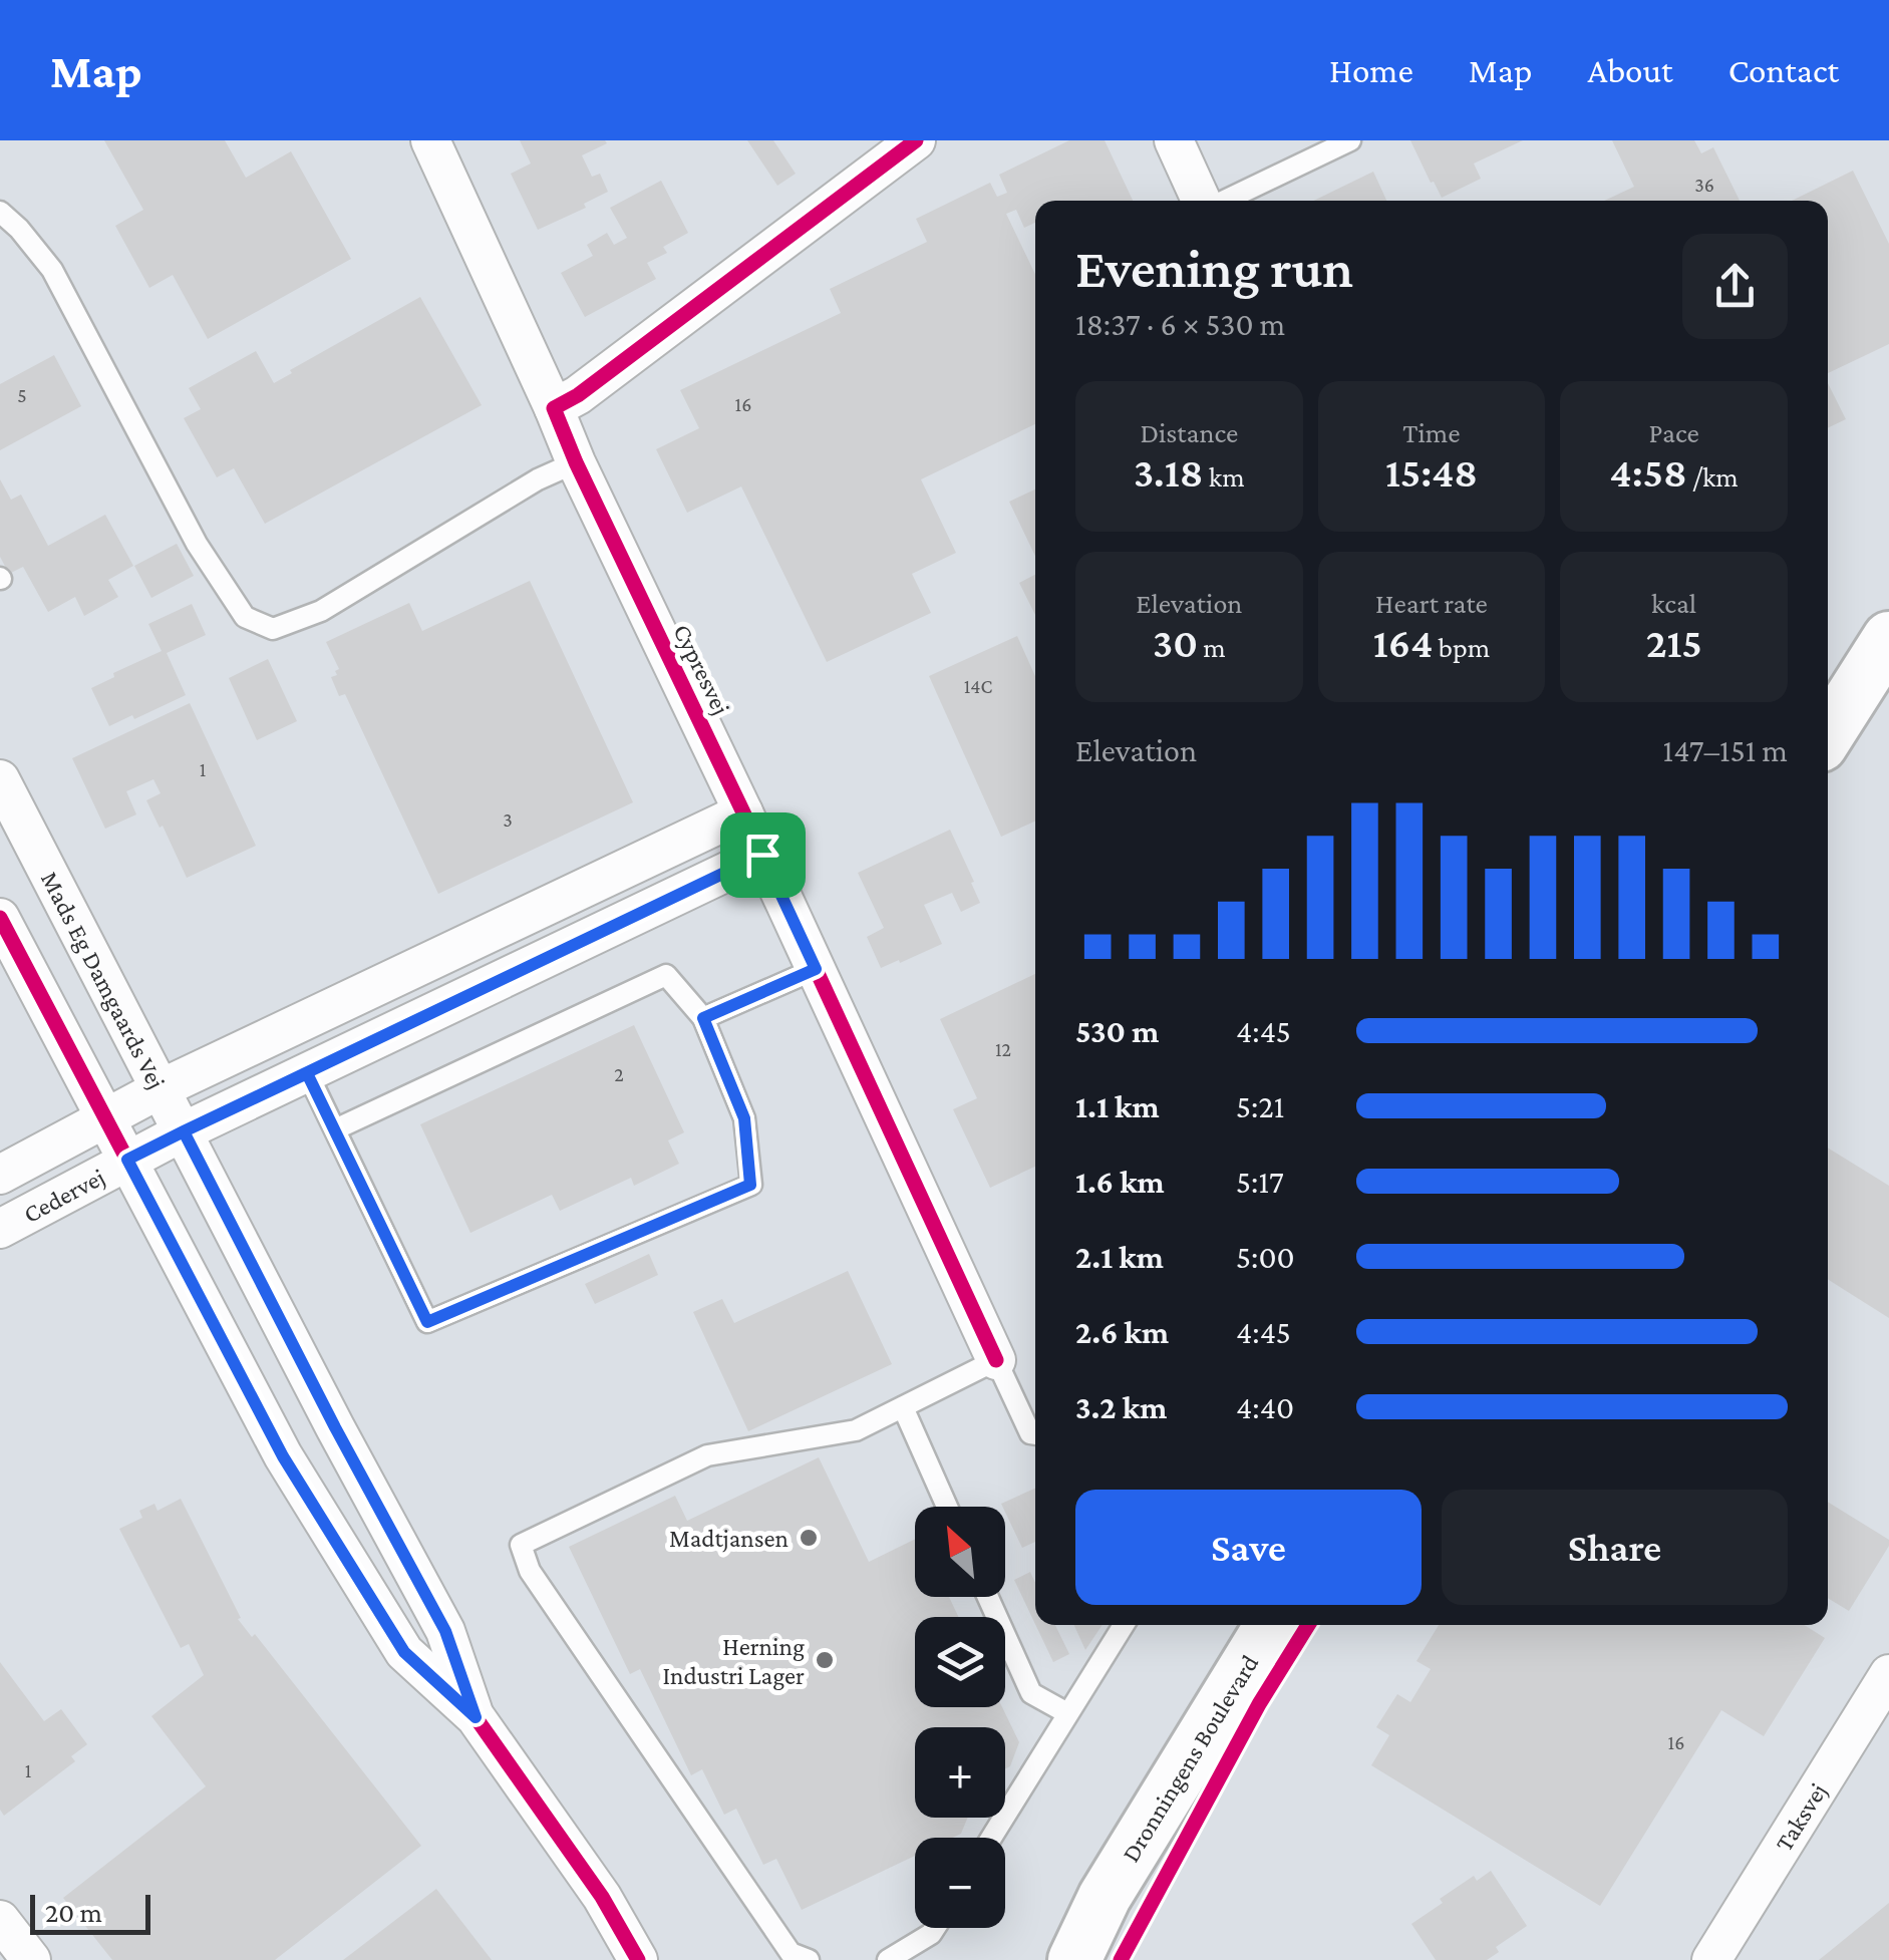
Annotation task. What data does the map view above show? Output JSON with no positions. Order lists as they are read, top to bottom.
{
  "streets": {
    "main road": ["Dronningens Boulevard"],
    "street": [
      "Cypresvej",
      "Mads Eg Damgaards Vej",
      "Cedervej",
      "Taksvej"
    ]
  },
  "crossings": [
    ["Mads Eg Damgaards Vej", "Cedervej"]
  ],
  "places": ["Madtjansen", "Herning Industri Lager"],
  "house_numbers": [
    "36",
    "5",
    "16",
    "14C",
    "1",
    "3",
    "12",
    "2",
    "16",
    "1"
  ],
  "scale_bar": "20 m",
  "north": "top left",
  "page": {
    "header": "Map",
    "nav": [
      "Home",
      "Map",
      "About",
      "Contact"
    ],
    "heading": ["Evening run", "18:37 · 6 × 530 m"],
    "stats": [
      ["Distance", "3.18 km"],
      ["Time", "15:48"],
      ["Pace", "4:58 /km"],
      ["Elevation", "30 m"],
      ["Heart rate", "164 bpm"],
      ["kcal", "215"]
    ],
    "chart": ["Elevation", "147–151 m"],
    "list": [
      {
        "name": "530 m",
        "note": "4:45"
      },
      {
        "name": "1.1 km",
        "note": "5:21"
      },
      {
        "name": "1.6 km",
        "note": "5:17"
      },
      {
        "name": "2.1 km",
        "note": "5:00"
      },
      {
        "name": "2.6 km",
        "note": "4:45"
      },
      {
        "name": "3.2 km",
        "note": "4:40"
      }
    ],
    "buttons": ["Save", "Share"],
    "map_buttons": ["+", "−"],
    "scale": "20 m"
  }
}
